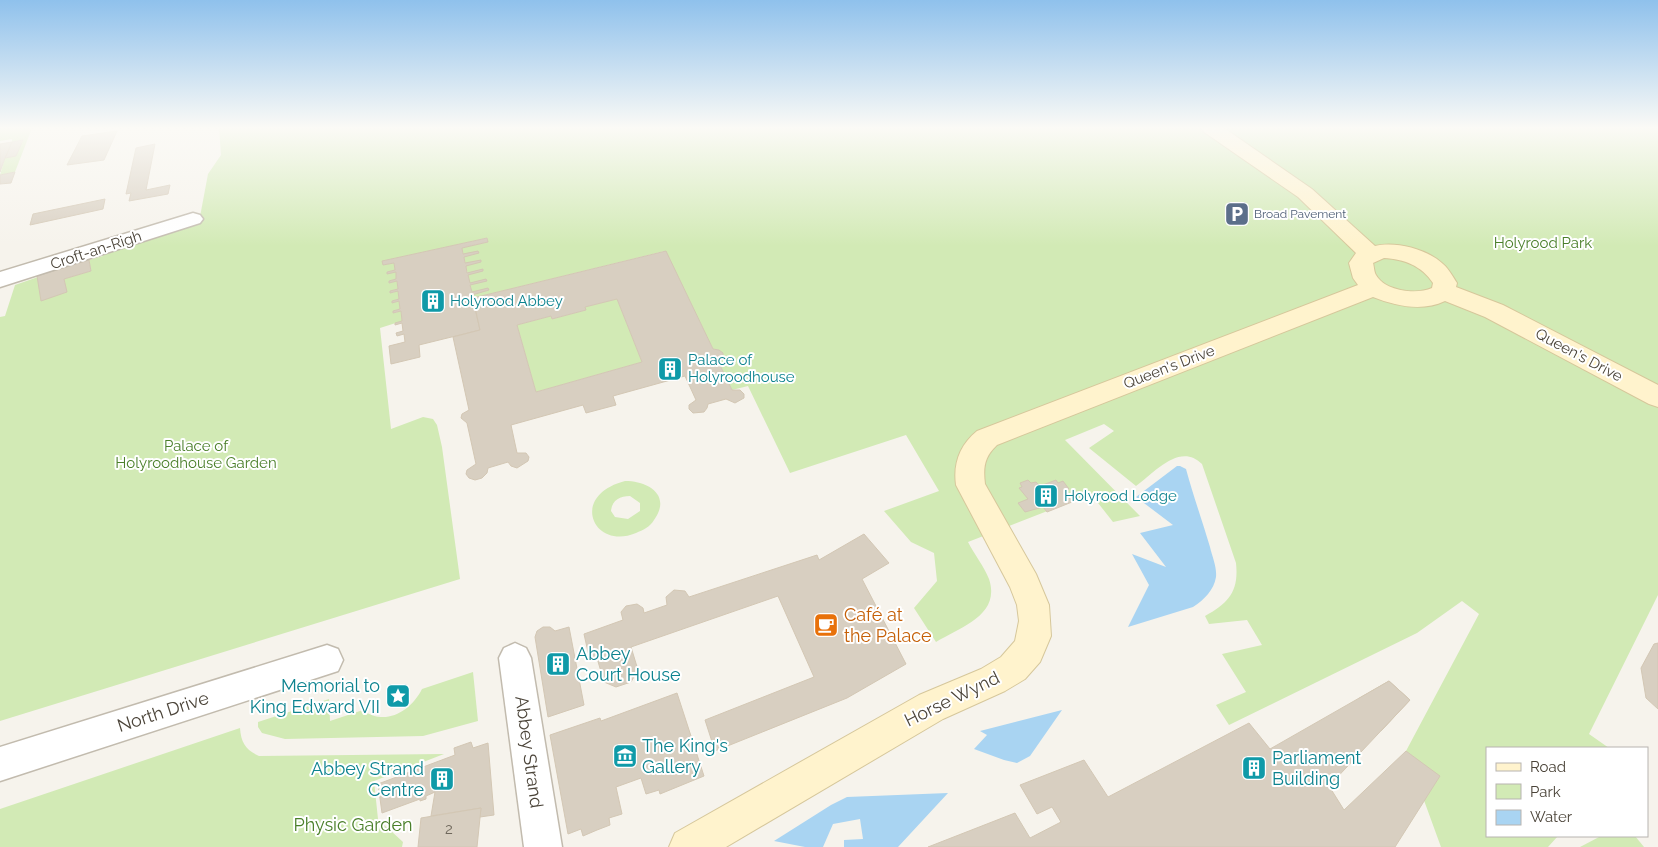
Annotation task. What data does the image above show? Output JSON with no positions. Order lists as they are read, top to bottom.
{
  "streets": {
    "street": [
      "Croft-an-Righ",
      "Queen's Drive",
      "Horse Wynd",
      "North Drive",
      "Abbey Strand"
    ]
  },
  "crossings": [
    ["Queen's Drive", "Horse Wynd"]
  ],
  "parks": ["Holyrood Park", "Palace of Holyroodhouse Garden", "Physic Garden"],
  "places": {
    "parking": ["Broad Pavement"],
    "building": [
      "Holyrood Abbey",
      "Palace of Holyroodhouse",
      "Holyrood Lodge",
      "Abbey Court House",
      "Parliament Building",
      "Abbey Strand Centre"
    ],
    "cafe": ["Café at the Palace"],
    "place": ["Memorial to King Edward VII"],
    "museum": ["The King's Gallery"]
  },
  "house_numbers": ["2"],
  "legend": ["Road", "Park", "Water"]
}
